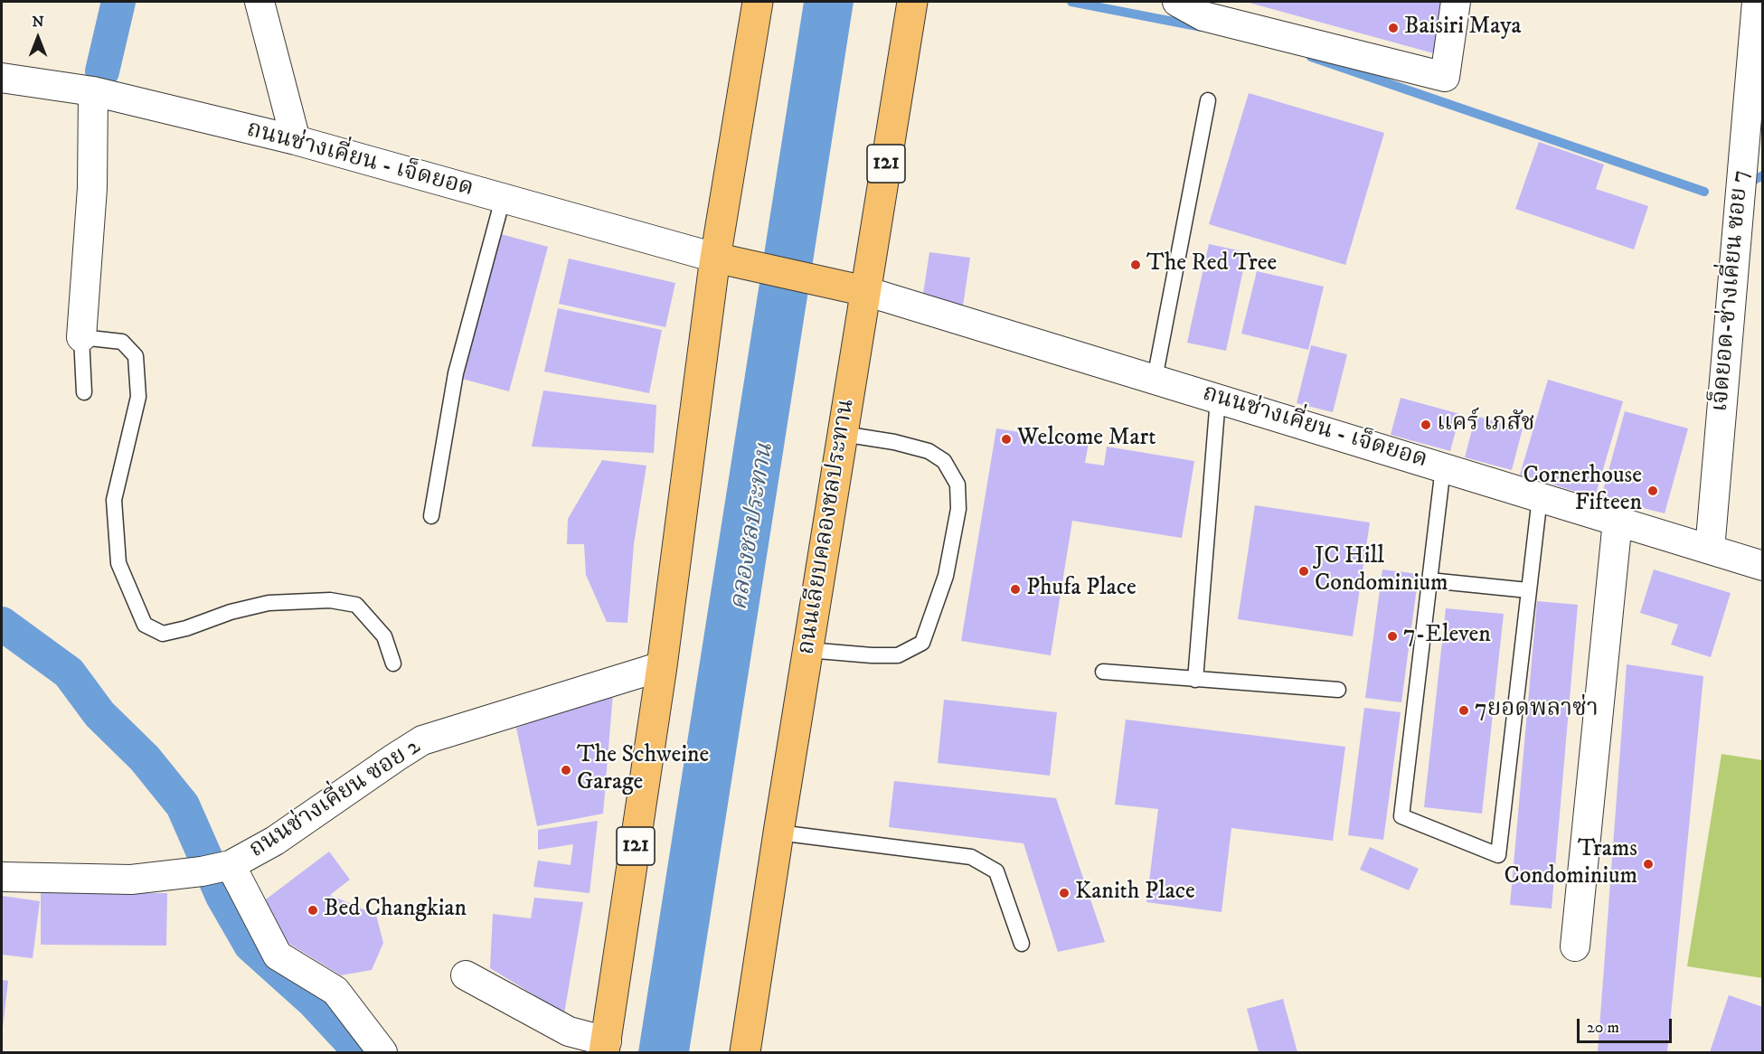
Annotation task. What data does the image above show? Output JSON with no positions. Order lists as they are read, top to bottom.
{
  "streets": {
    "main road": ["121", "ถนนเลียบคลองชลประทาน"],
    "street": ["ถนนช่างเคี่ยน - เจ็ดยอด", "เจ็ดยอด-ช่างเคี่ยน ซอย 7", "ถนนช่างเคี่ยน ซอย 2"]
  },
  "crossings": [
    ["ถนนช่างเคี่ยน - เจ็ดยอด", "121"],
    ["ถนนช่างเคี่ยน - เจ็ดยอด", "เจ็ดยอด-ช่างเคี่ยน ซอย 7"],
    ["ถนนช่างเคี่ยน - เจ็ดยอด", "ถนนเลียบคลองชลประทาน"],
    ["121", "ถนนช่างเคี่ยน ซอย 2"]
  ],
  "water": ["คลองชลประทาน"],
  "places": [
    "Baisiri Maya",
    "The Red Tree",
    "แคร์ เภสัช",
    "Welcome Mart",
    "Cornerhouse Fifteen",
    "JC Hill Condominium",
    "Phufa Place",
    "7-Eleven",
    "7ยอดพลาซ่า",
    "The Schweine Garage",
    "Trams Condominium",
    "Kanith Place",
    "Bed Changkian"
  ],
  "scale_bar": "20 m",
  "north": "top"
}
